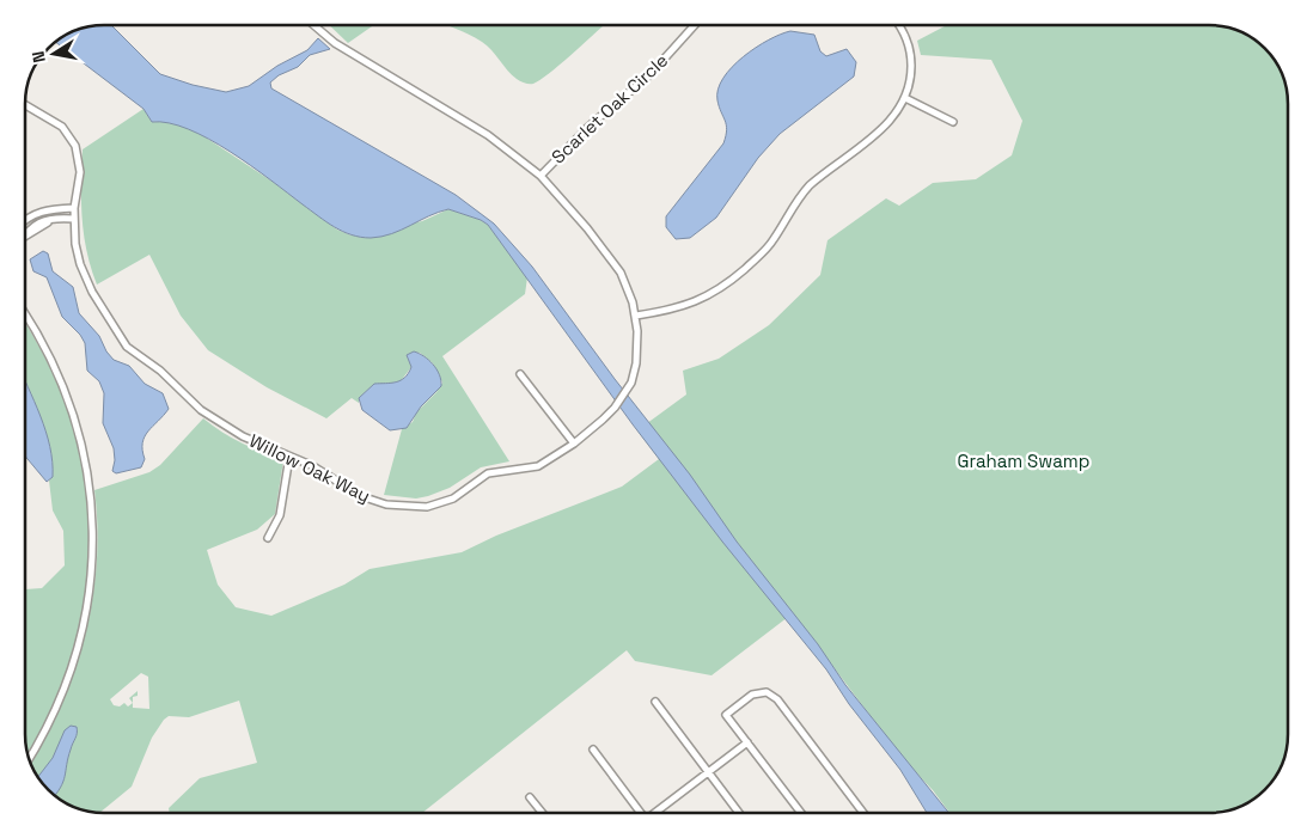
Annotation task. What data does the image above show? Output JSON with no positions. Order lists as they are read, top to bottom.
{
  "streets": {
    "street": ["Scarlet Oak Circle", "Willow Oak Way"]
  },
  "crossings": [
    ["Scarlet Oak Circle", "Willow Oak Way"]
  ],
  "parks": ["Graham Swamp"],
  "north": "left"
}
